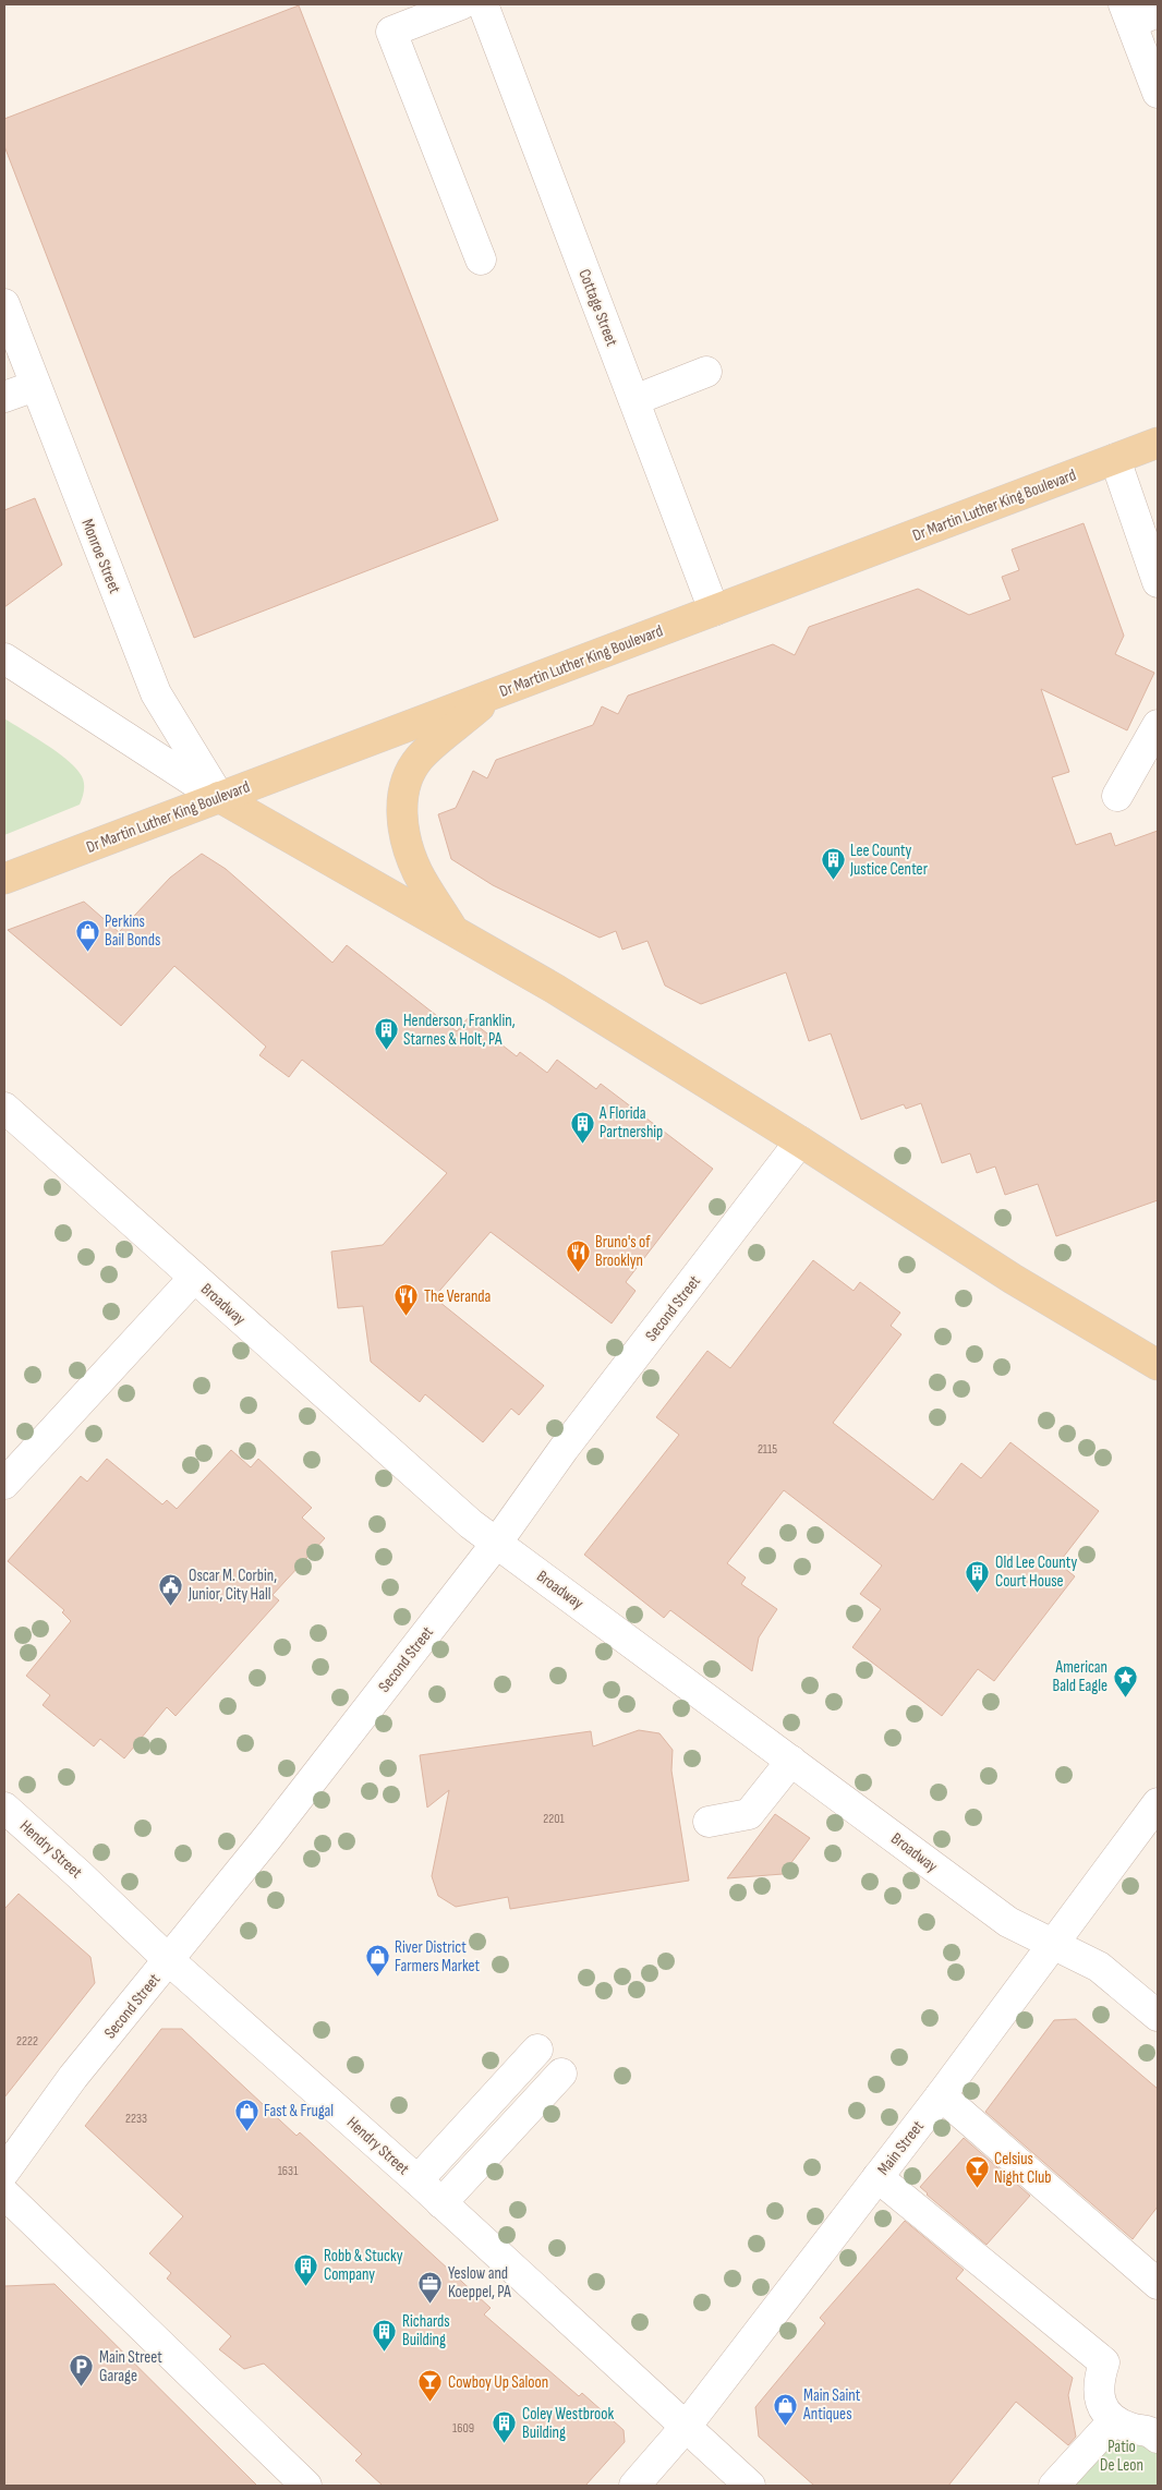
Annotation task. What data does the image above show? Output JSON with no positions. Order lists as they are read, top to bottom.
{
  "streets": {
    "main road": ["Dr Martin Luther King Boulevard"],
    "street": [
      "Cottage Street",
      "Monroe Street",
      "Broadway",
      "Second Street",
      "Hendry Street",
      "Main Street"
    ]
  },
  "crossings": [
    ["Cottage Street", "Dr Martin Luther King Boulevard"],
    ["Dr Martin Luther King Boulevard", "Monroe Street"],
    ["Broadway", "Second Street"],
    ["Broadway", "Main Street"],
    ["Second Street", "Hendry Street"],
    ["Hendry Street", "Main Street"]
  ],
  "parks": ["Patio De Leon"],
  "places": {
    "building": [
      "Lee County Justice Center",
      "Henderson, Franklin, Starnes & Holt, PA",
      "A Florida Partnership",
      "Old Lee County Court House",
      "Robb & Stucky Company",
      "Richards Building",
      "Coley Westbrook Building"
    ],
    "shop": [
      "Perkins Bail Bonds",
      "River District Farmers Market",
      "Fast & Frugal",
      "Main Saint Antiques"
    ],
    "restaurant": ["Bruno's of Brooklyn", "The Veranda"],
    "public building": ["Oscar M. Corbin, Junior, City Hall"],
    "place": ["American Bald Eagle"],
    "bar": ["Celsius Night Club", "Cowboy Up Saloon"],
    "office": ["Yeslow and Koeppel, PA"],
    "parking": ["Main Street Garage"]
  },
  "house_numbers": [
    "2115",
    "2201",
    "2222",
    "2233",
    "1631",
    "1609"
  ]
}
